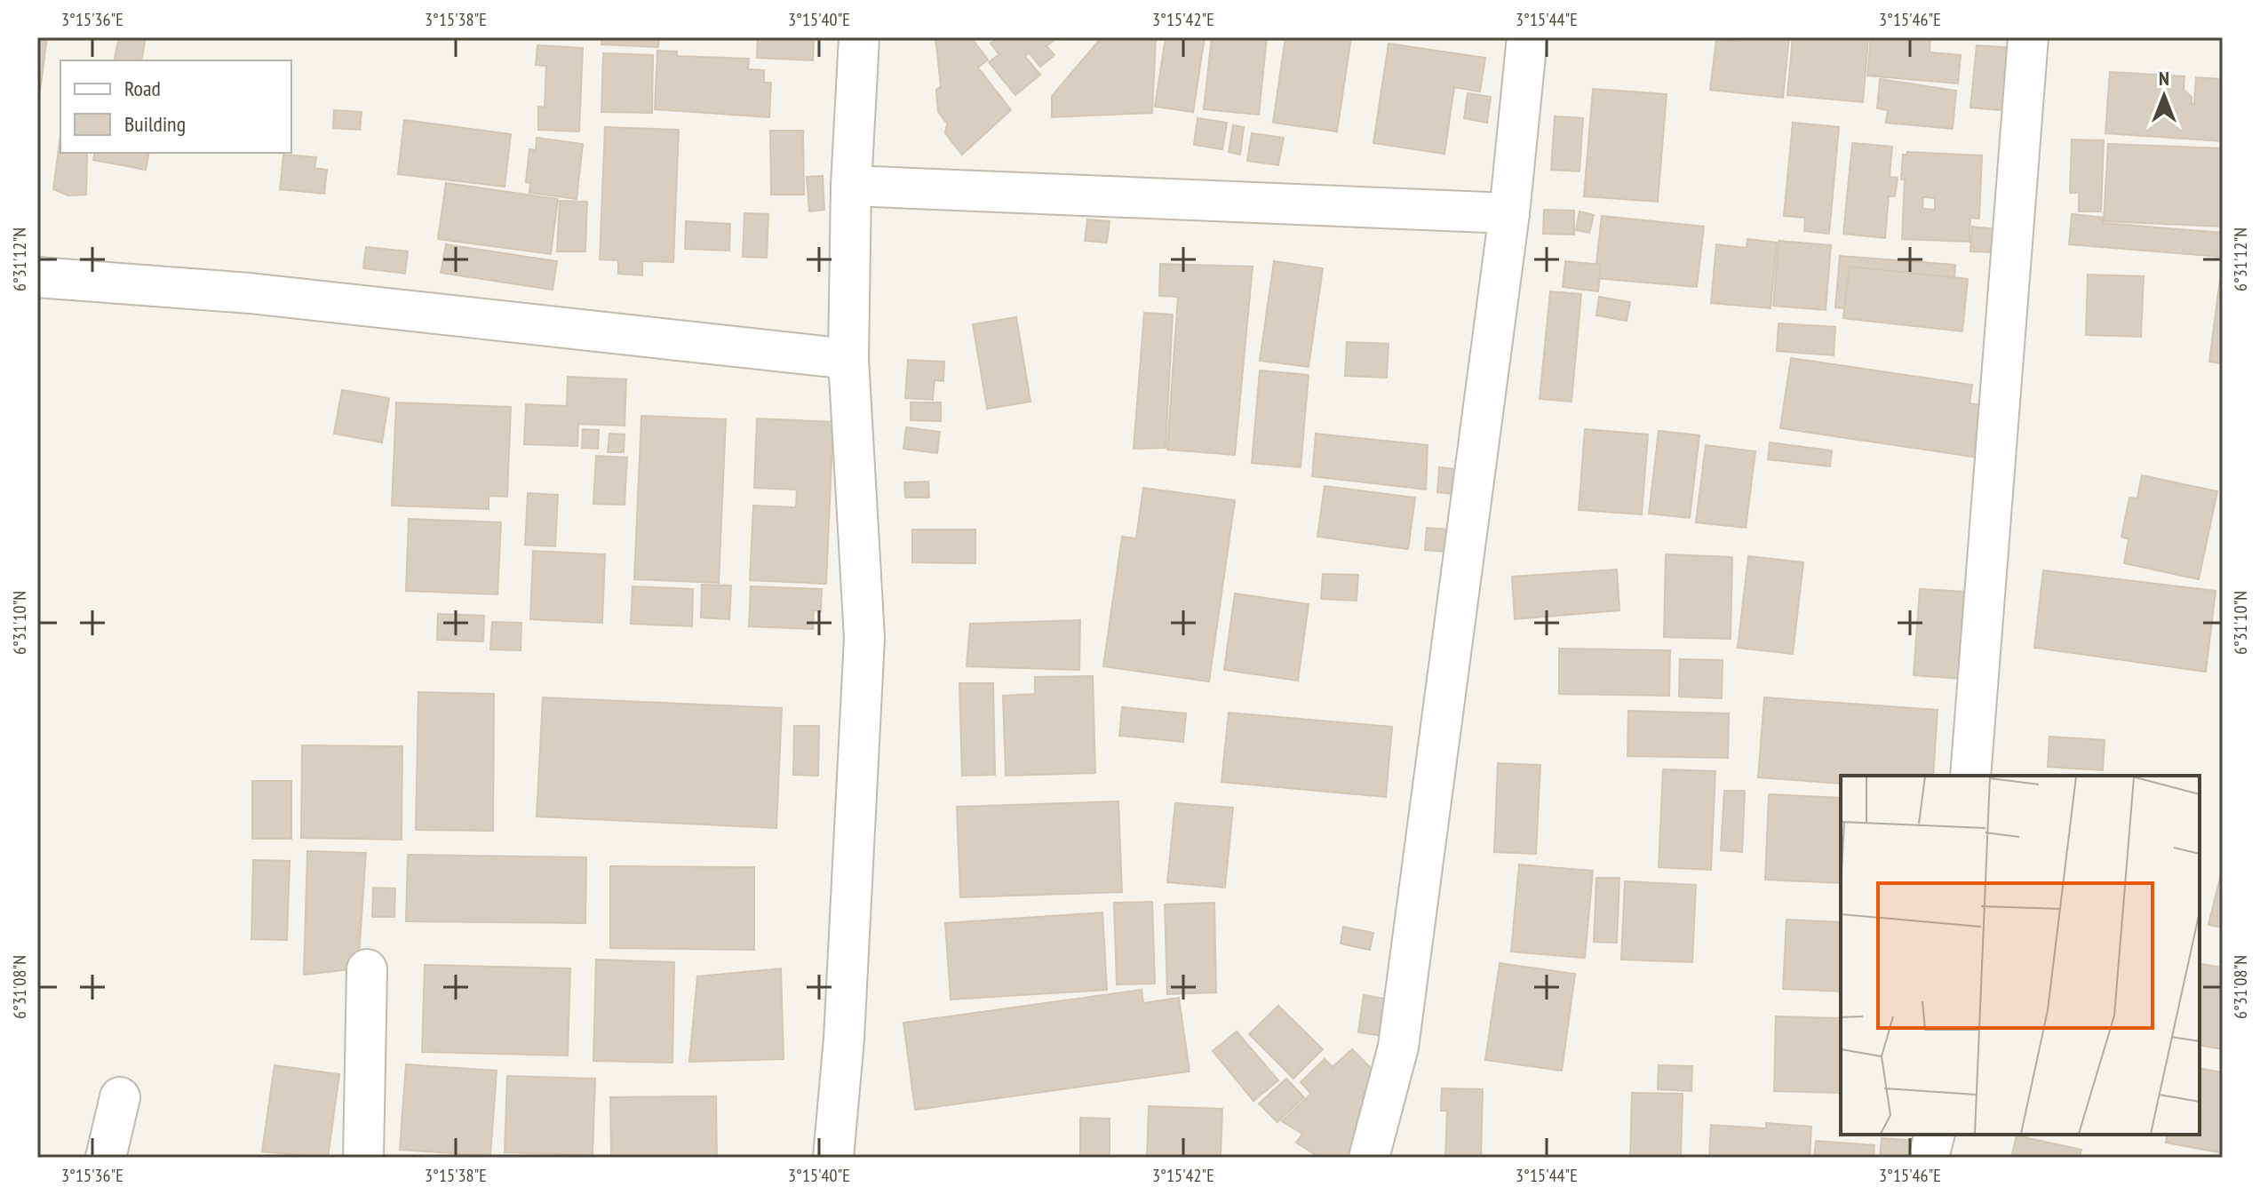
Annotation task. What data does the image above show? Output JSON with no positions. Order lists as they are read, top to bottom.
{
  "legend": ["Road", "Building"],
  "north": "top",
  "coordinates": [
    "3°15'36\"E",
    "3°15'38\"E",
    "3°15'40\"E",
    "3°15'42\"E",
    "3°15'44\"E",
    "3°15'46\"E",
    "6°31'12\"N",
    "6°31'10\"N",
    "6°31'08\"N"
  ]
}
